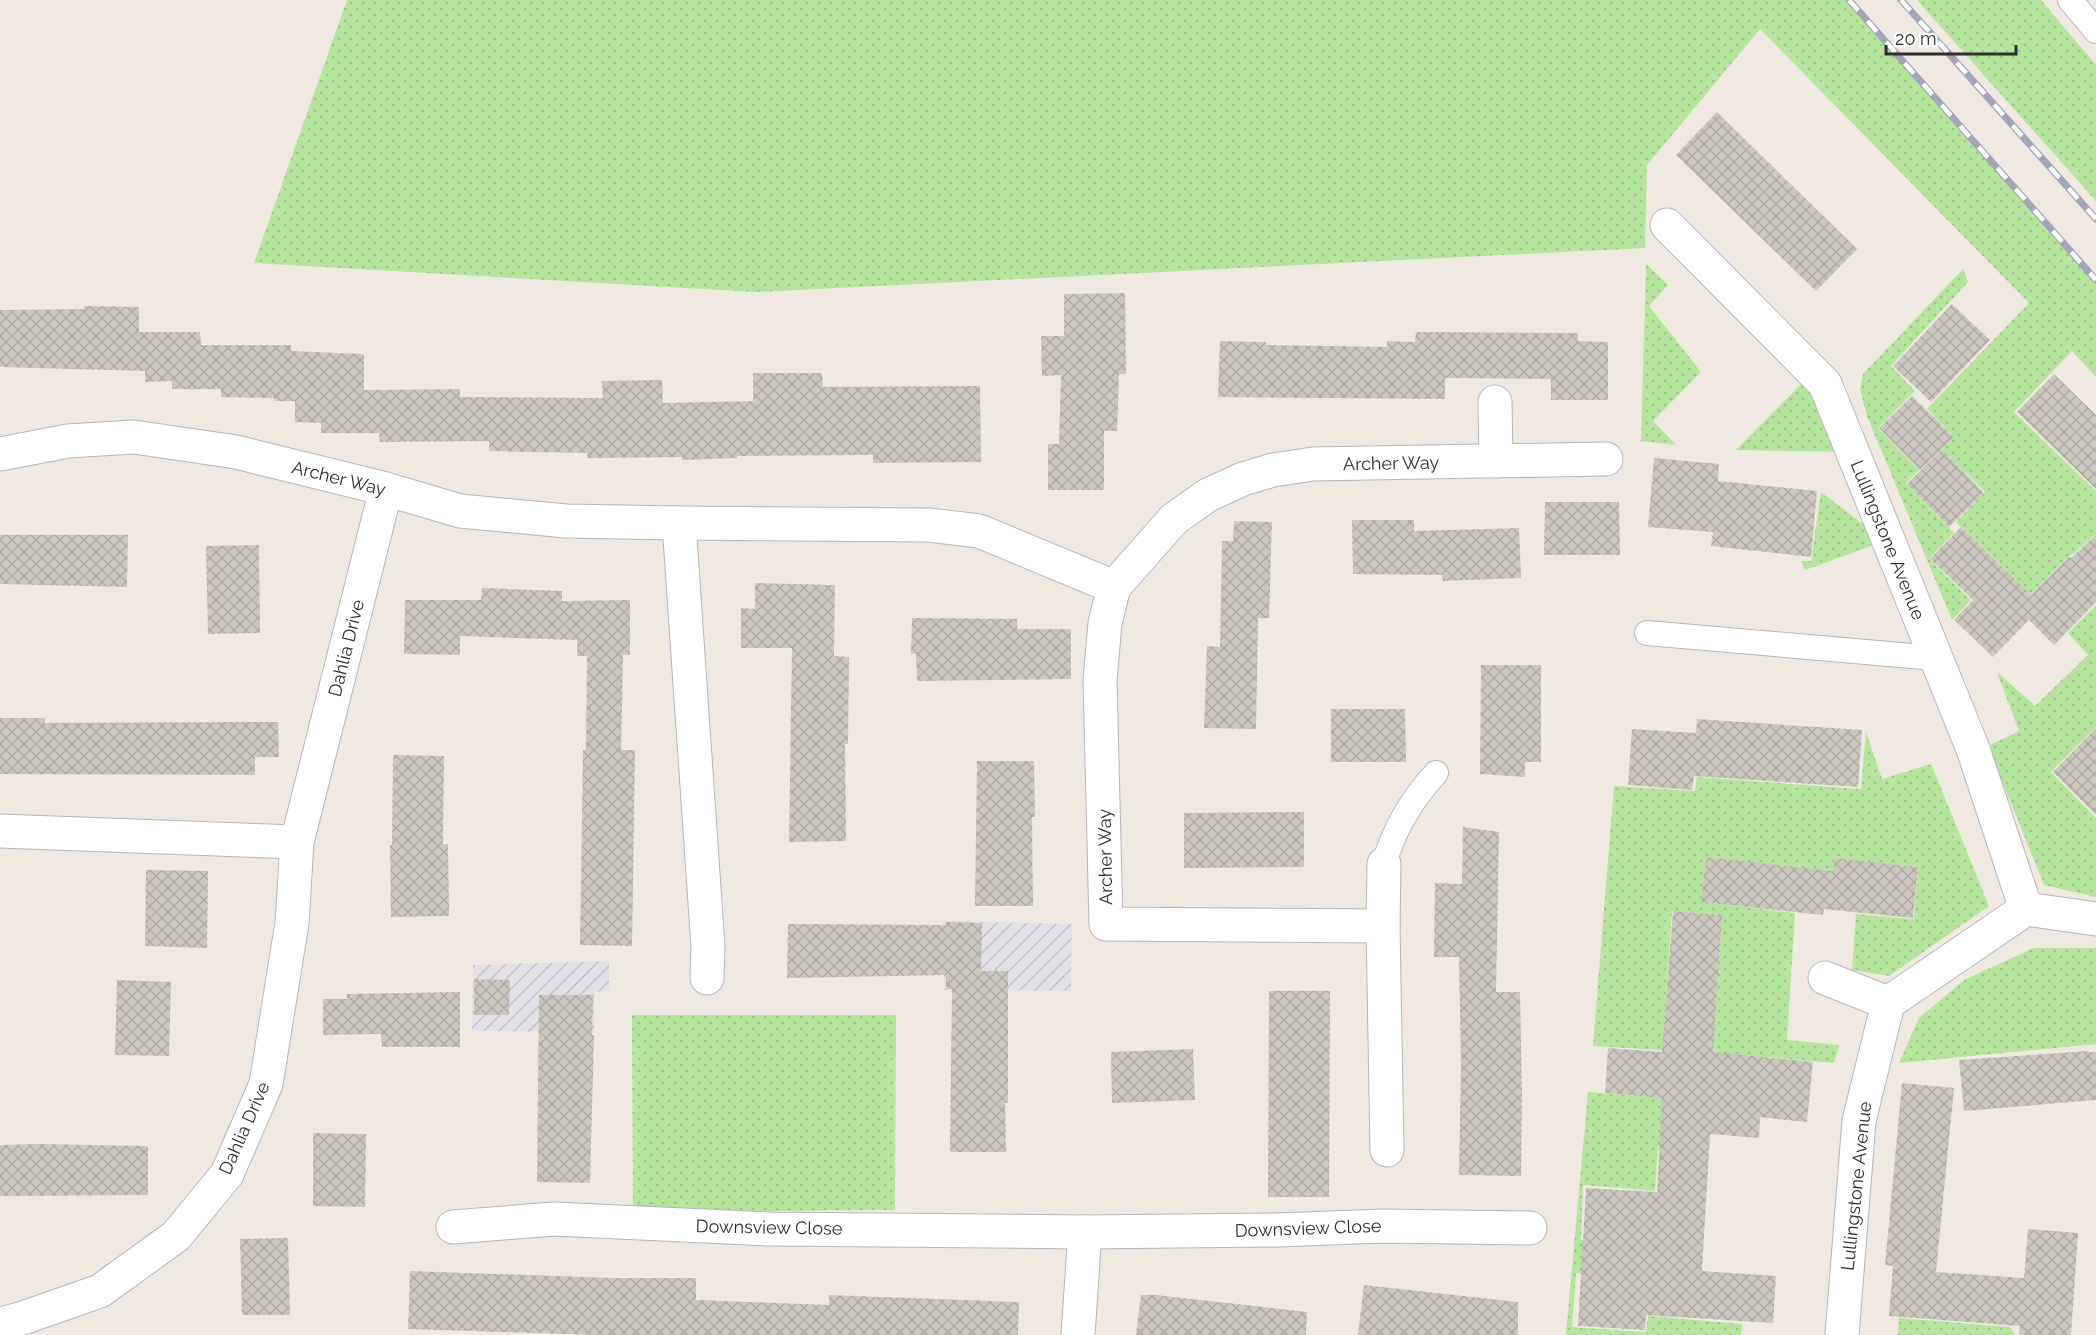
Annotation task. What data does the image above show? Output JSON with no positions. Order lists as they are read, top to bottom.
{
  "streets": {
    "street": [
      "Archer Way",
      "Lullingstone Avenue",
      "Dahlia Drive",
      "Downsview Close"
    ]
  },
  "crossings": [
    ["Archer Way", "Dahlia Drive"]
  ],
  "scale_bar": "20 m"
}
